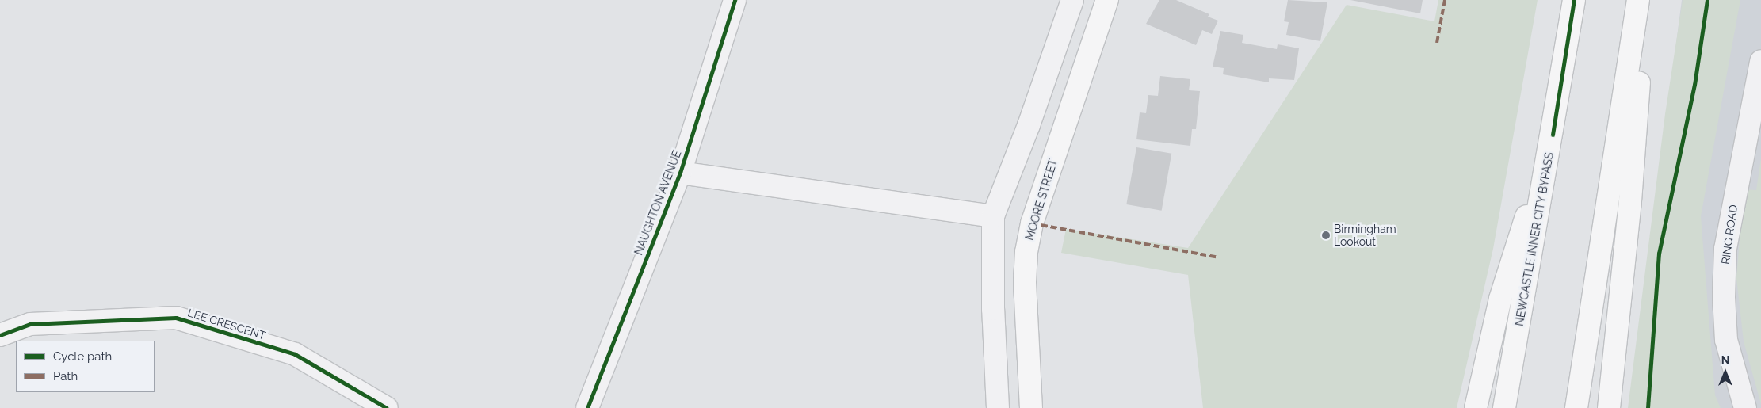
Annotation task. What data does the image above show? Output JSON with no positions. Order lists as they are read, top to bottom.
{
  "streets": {
    "main road": ["MOORE STREET", "NEWCASTLE INNER CITY BYPASS"],
    "street": ["NAUGHTON AVENUE", "RING ROAD", "LEE CRESCENT"]
  },
  "places": ["Birmingham Lookout"],
  "legend": ["Cycle path", "Path"],
  "north": "top"
}
